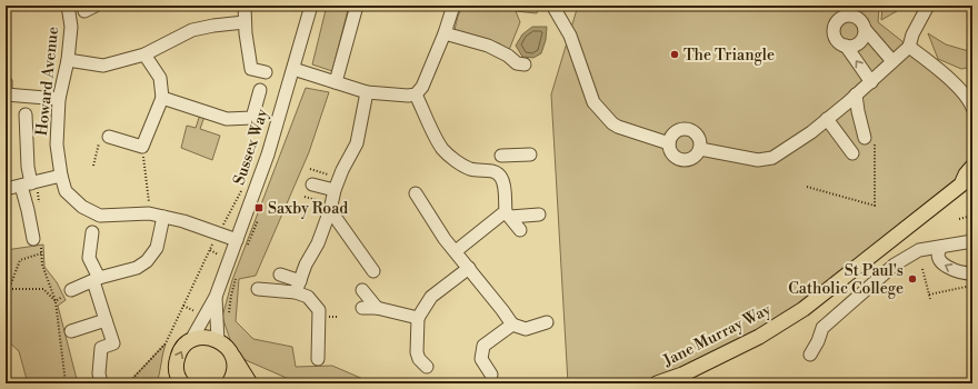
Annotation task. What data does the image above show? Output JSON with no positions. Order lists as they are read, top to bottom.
{
  "streets": {
    "main road": ["Jane Murray Way"],
    "street": ["Howard Avenue", "Sussex Way"]
  },
  "crossings": [
    ["Howard Avenue", "Sussex Way"]
  ],
  "places": {
    "other": ["The Triangle", "St Paul's Catholic College"],
    "transit": ["Saxby Road"]
  }
}
